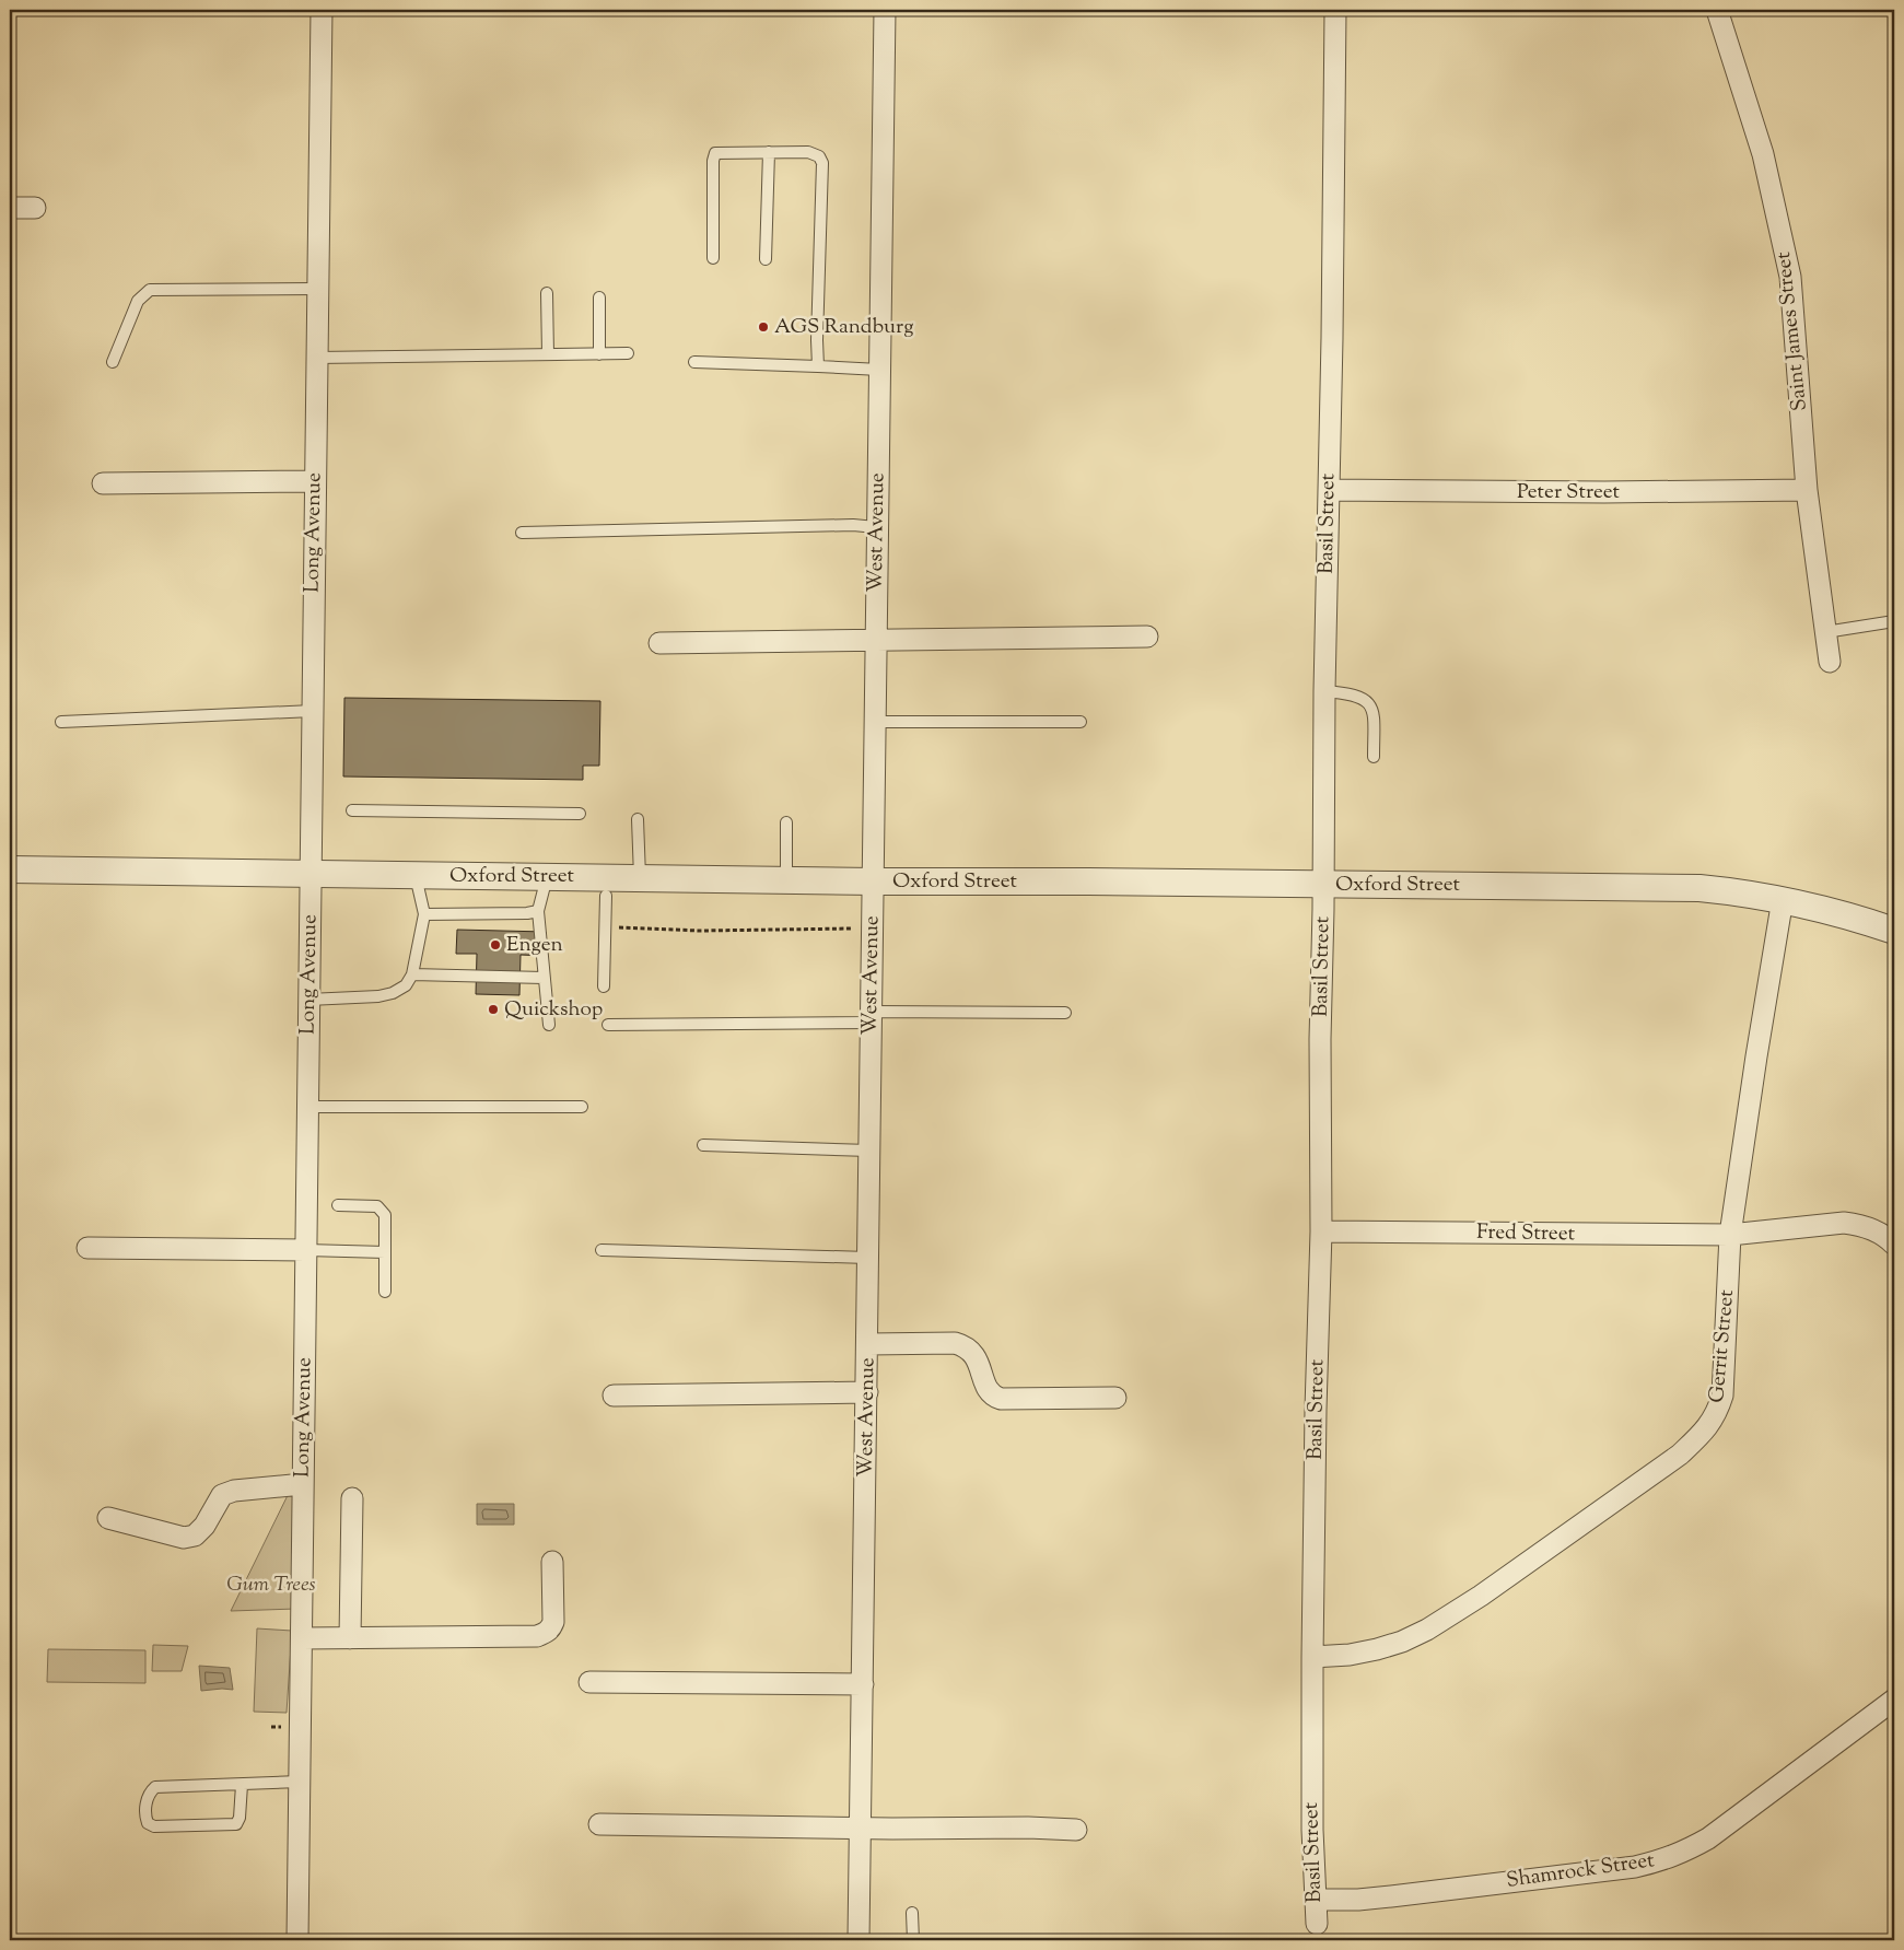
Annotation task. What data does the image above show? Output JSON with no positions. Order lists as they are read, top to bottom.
{
  "streets": {
    "street": [
      "Saint James Street",
      "Peter Street",
      "Basil Street",
      "Long Avenue",
      "West Avenue",
      "Oxford Street",
      "Fred Street",
      "Gerrit Street",
      "Shamrock Street"
    ]
  },
  "crossings": [
    ["Saint James Street", "Peter Street"],
    ["Peter Street", "Basil Street"],
    ["Basil Street", "Oxford Street"],
    ["Basil Street", "Fred Street"],
    ["Basil Street", "Gerrit Street"],
    ["Basil Street", "Shamrock Street"],
    ["Long Avenue", "Oxford Street"],
    ["West Avenue", "Oxford Street"],
    ["Oxford Street", "Gerrit Street"],
    ["Fred Street", "Gerrit Street"]
  ],
  "parks": ["Gum Trees"],
  "places": ["AGS Randburg", "Engen", "Quickshop"]
}
